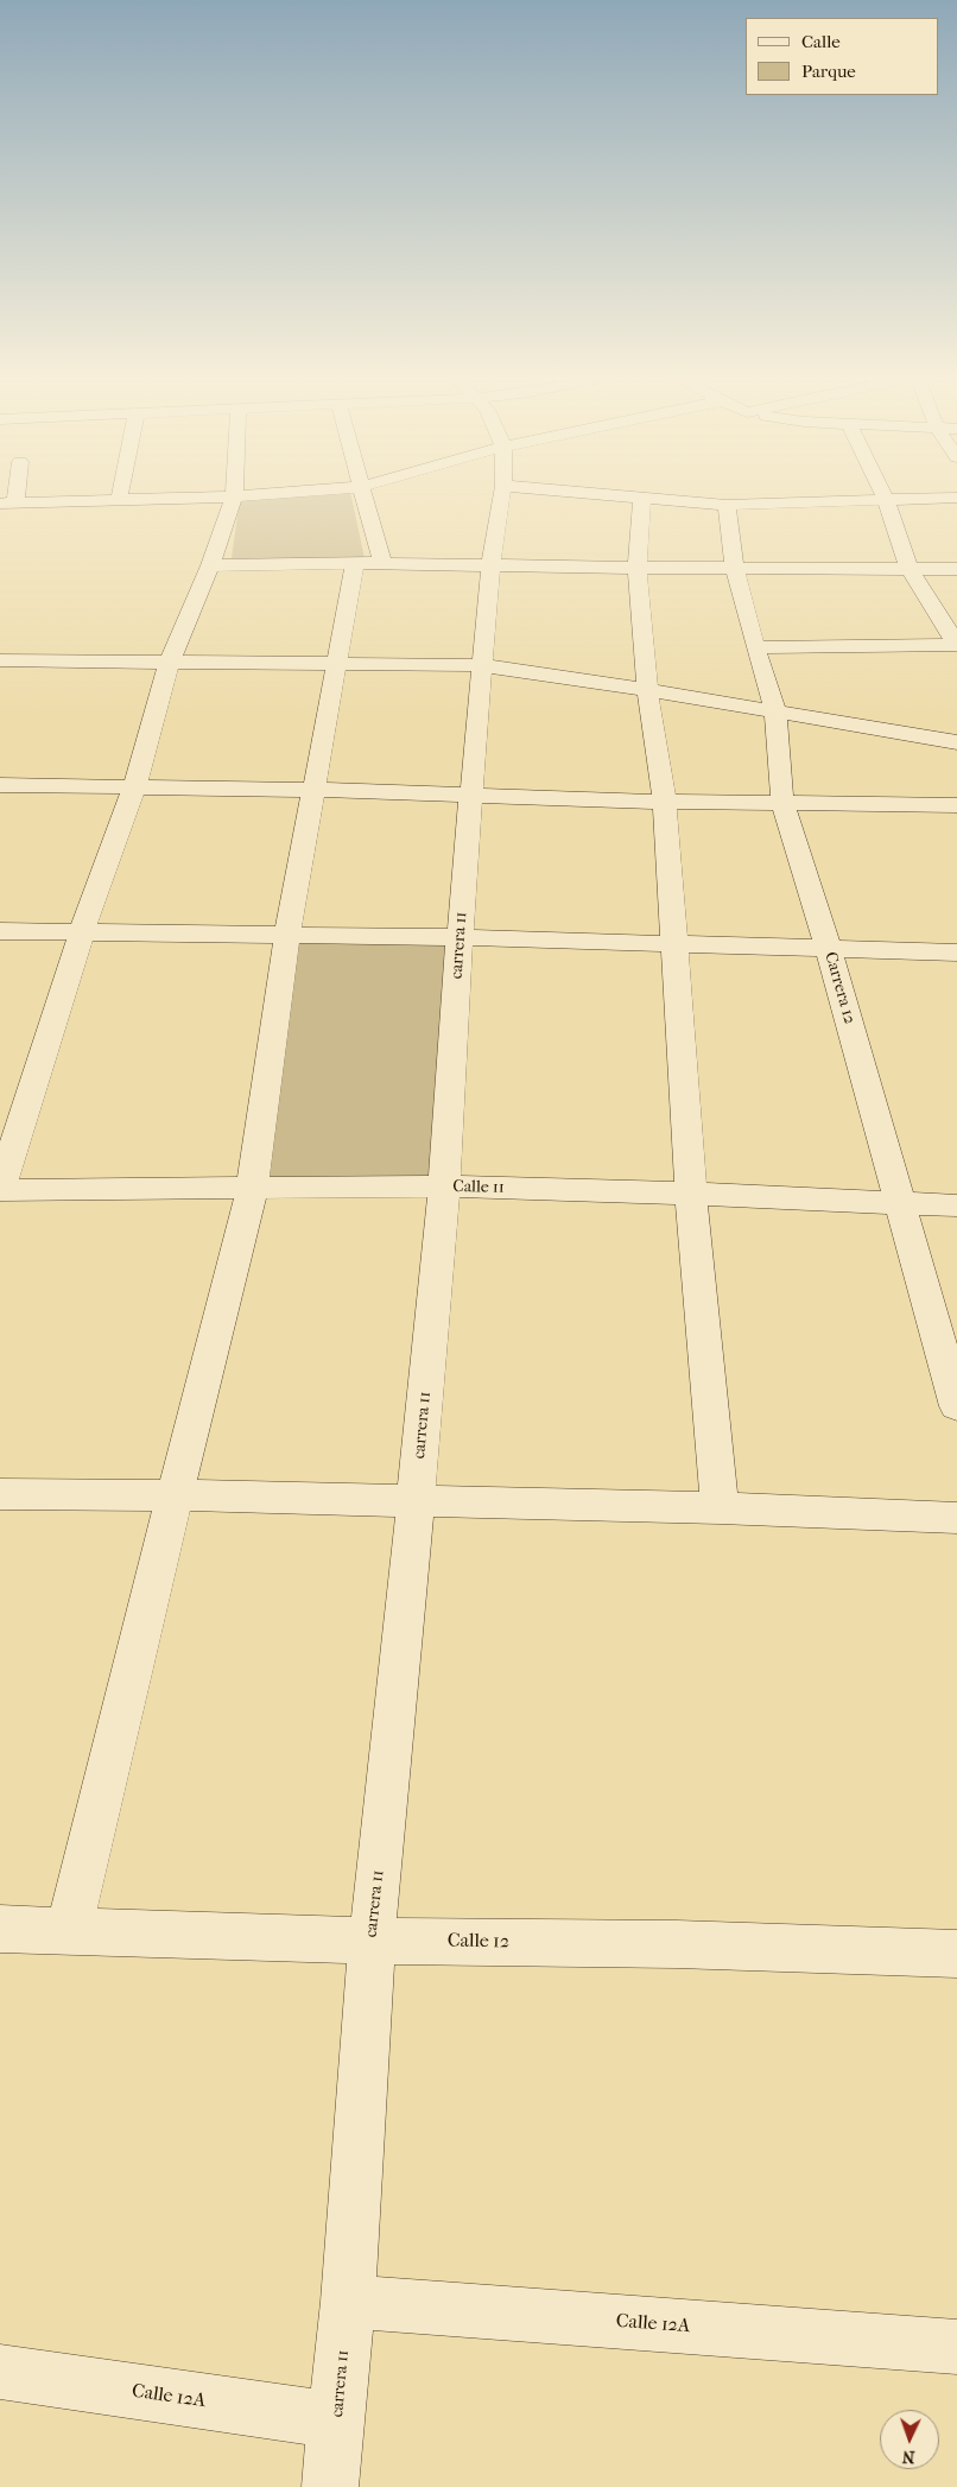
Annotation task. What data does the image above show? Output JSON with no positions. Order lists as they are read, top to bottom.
{
  "streets": {
    "street": [
      "carrera 11",
      "Carrera 12",
      "Calle 11",
      "Calle 12",
      "Calle 12A"
    ]
  },
  "crossings": [
    ["carrera 11", "Calle 11"],
    ["carrera 11", "Calle 12"],
    ["carrera 11", "Calle 12A"],
    ["Carrera 12", "Calle 11"]
  ],
  "legend": ["Calle", "Parque"],
  "north": "bottom"
}
